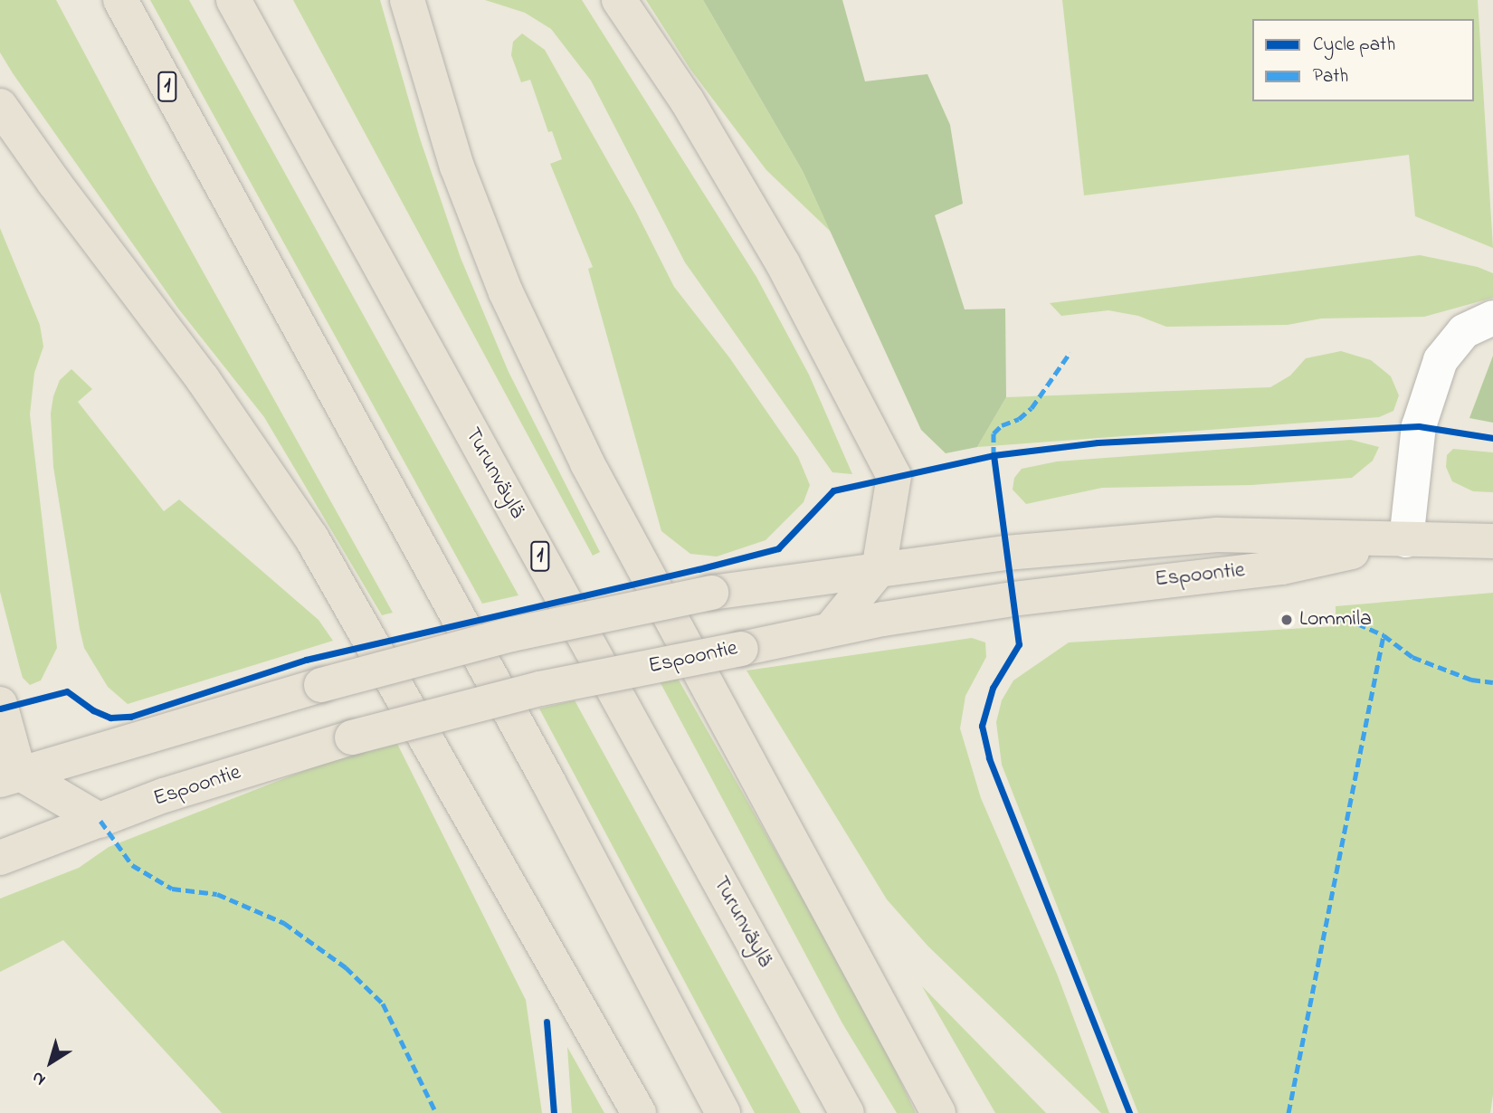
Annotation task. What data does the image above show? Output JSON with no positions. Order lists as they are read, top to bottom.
{
  "streets": {
    "main road": ["1", "Turunväylä", "Espoontie"]
  },
  "places": ["Lommila"],
  "legend": ["Cycle path", "Path"],
  "north": "bottom left"
}
